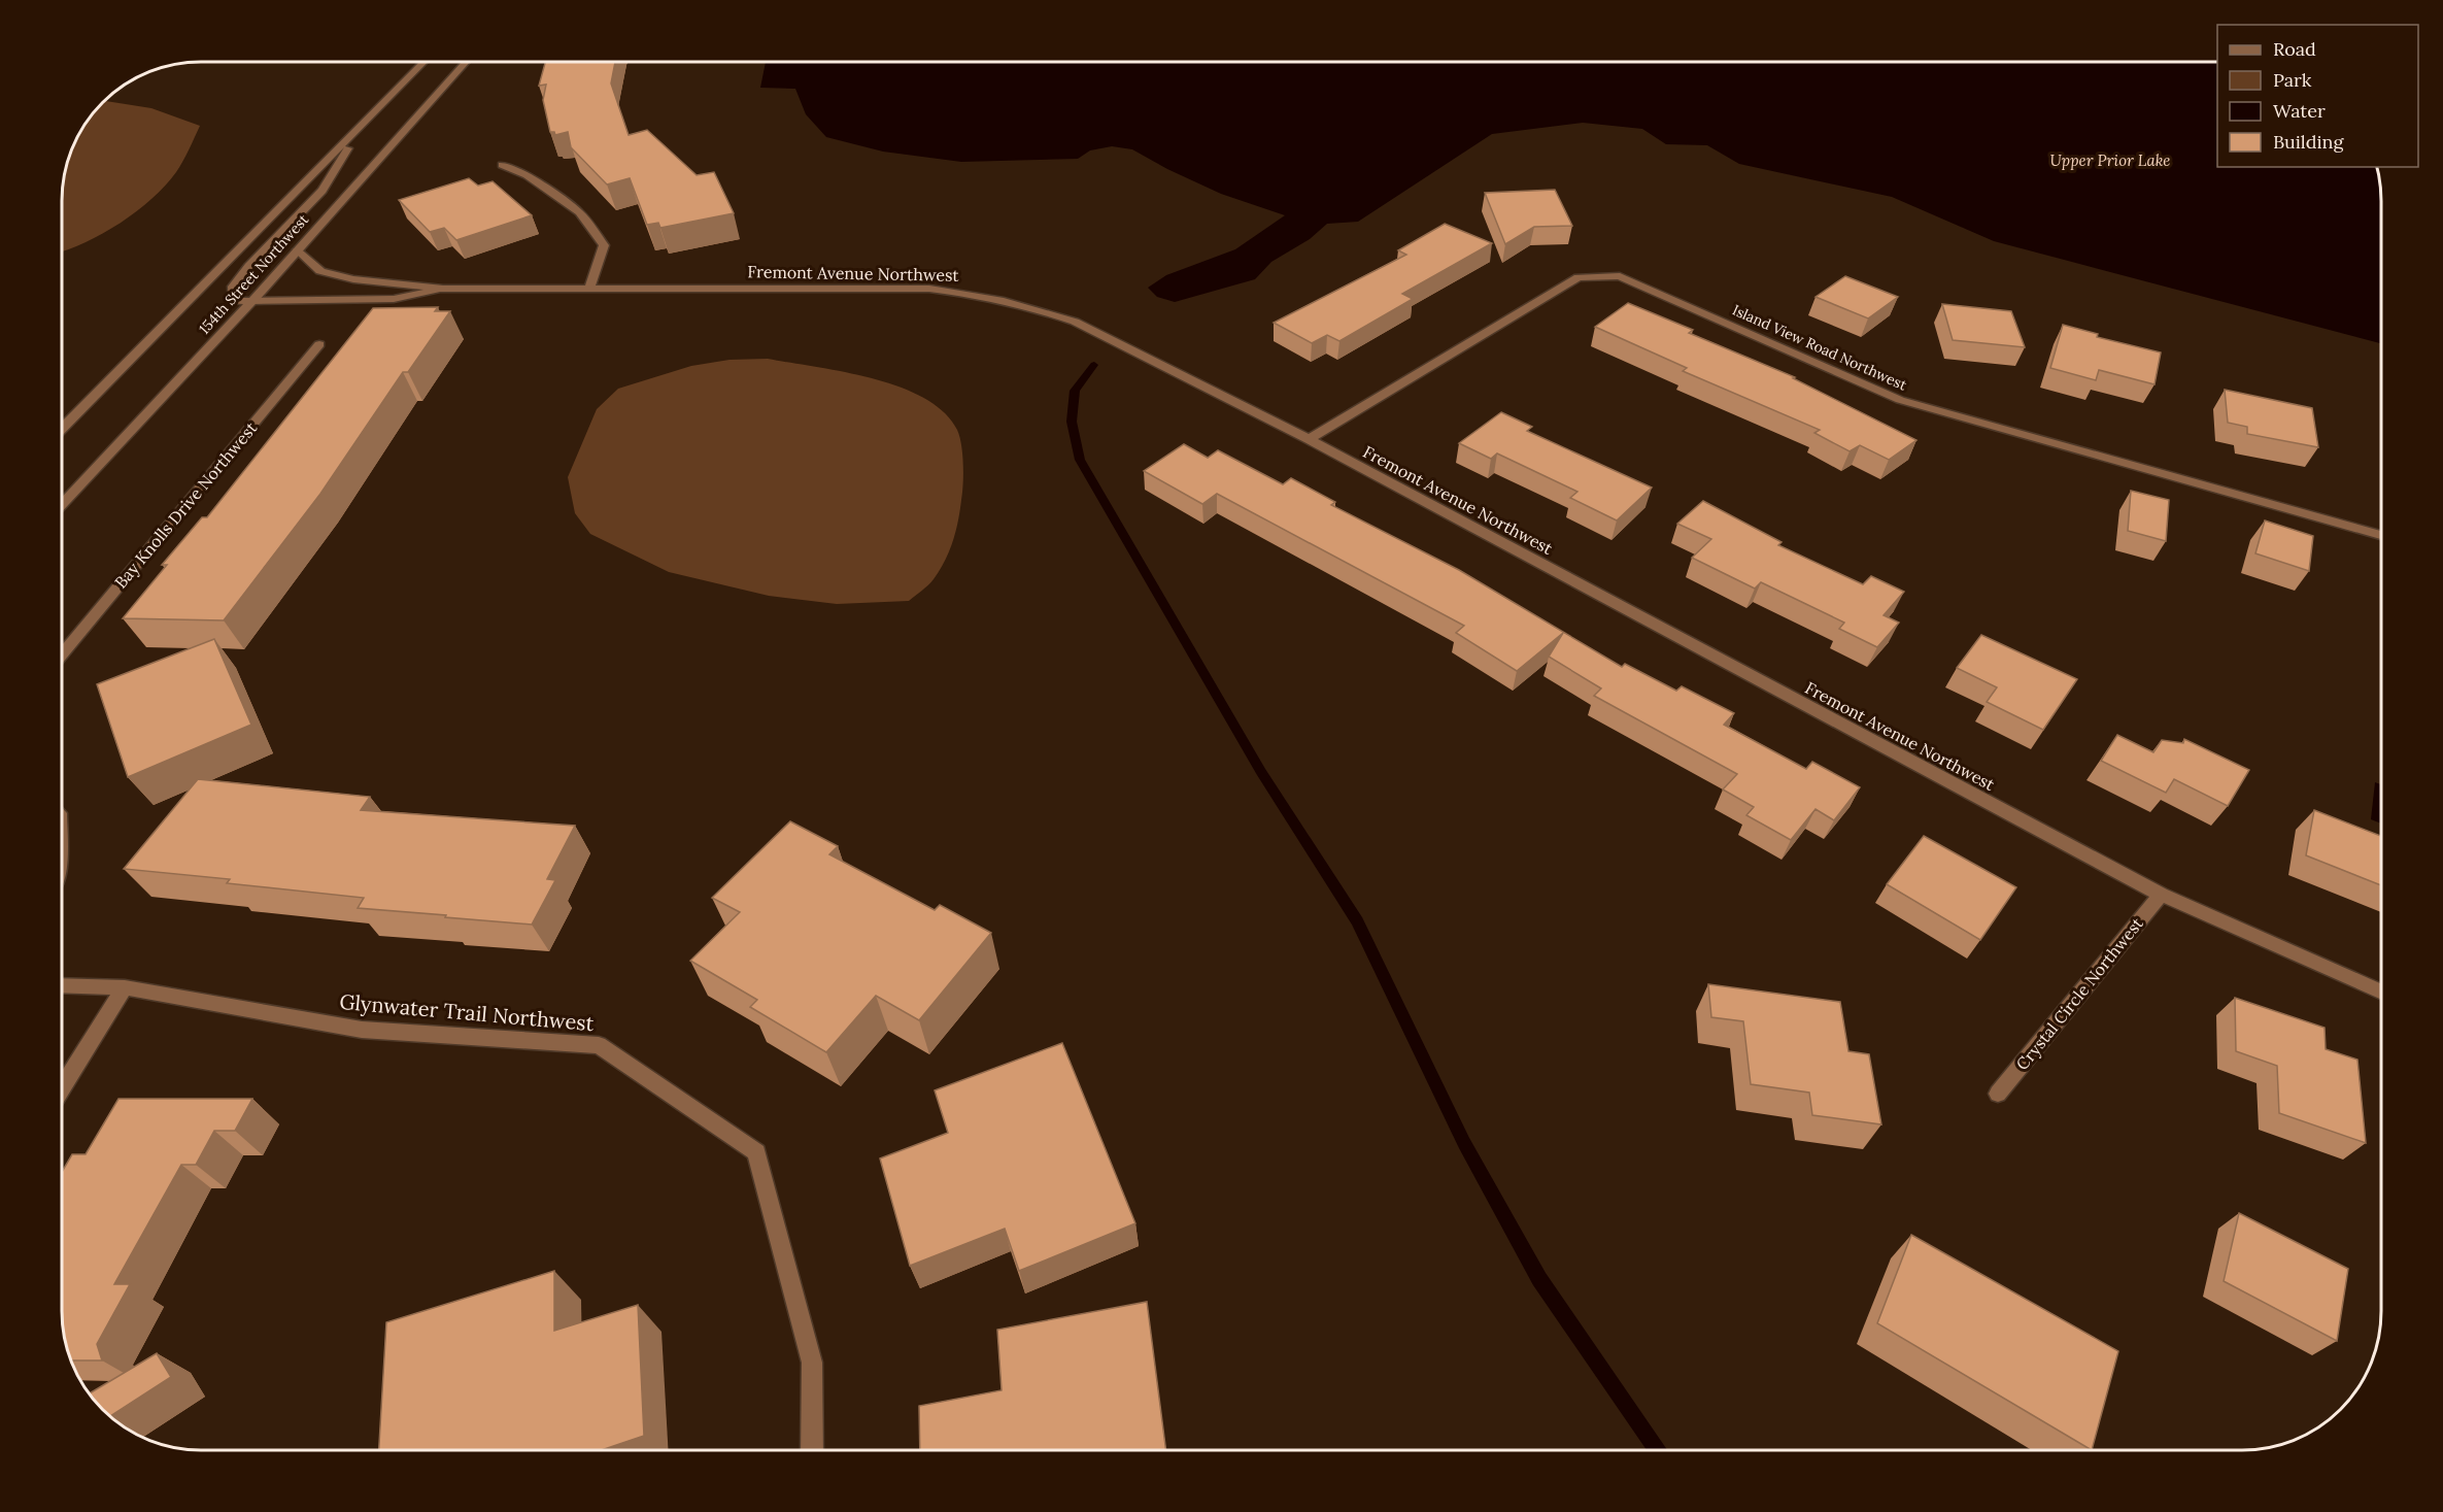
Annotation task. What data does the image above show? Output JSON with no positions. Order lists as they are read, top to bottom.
{
  "streets": {
    "street": [
      "Fremont Avenue Northwest",
      "154th Street Northwest",
      "Island View Road Northwest",
      "Bay Knolls Drive Northwest",
      "Crystal Circle Northwest",
      "Glynwater Trail Northwest"
    ]
  },
  "crossings": [
    ["Fremont Avenue Northwest", "154th Street Northwest"],
    ["Fremont Avenue Northwest", "Island View Road Northwest"],
    ["Fremont Avenue Northwest", "Crystal Circle Northwest"]
  ],
  "water": ["Upper Prior Lake"],
  "legend": [
    "Road",
    "Park",
    "Water",
    "Building"
  ]
}
